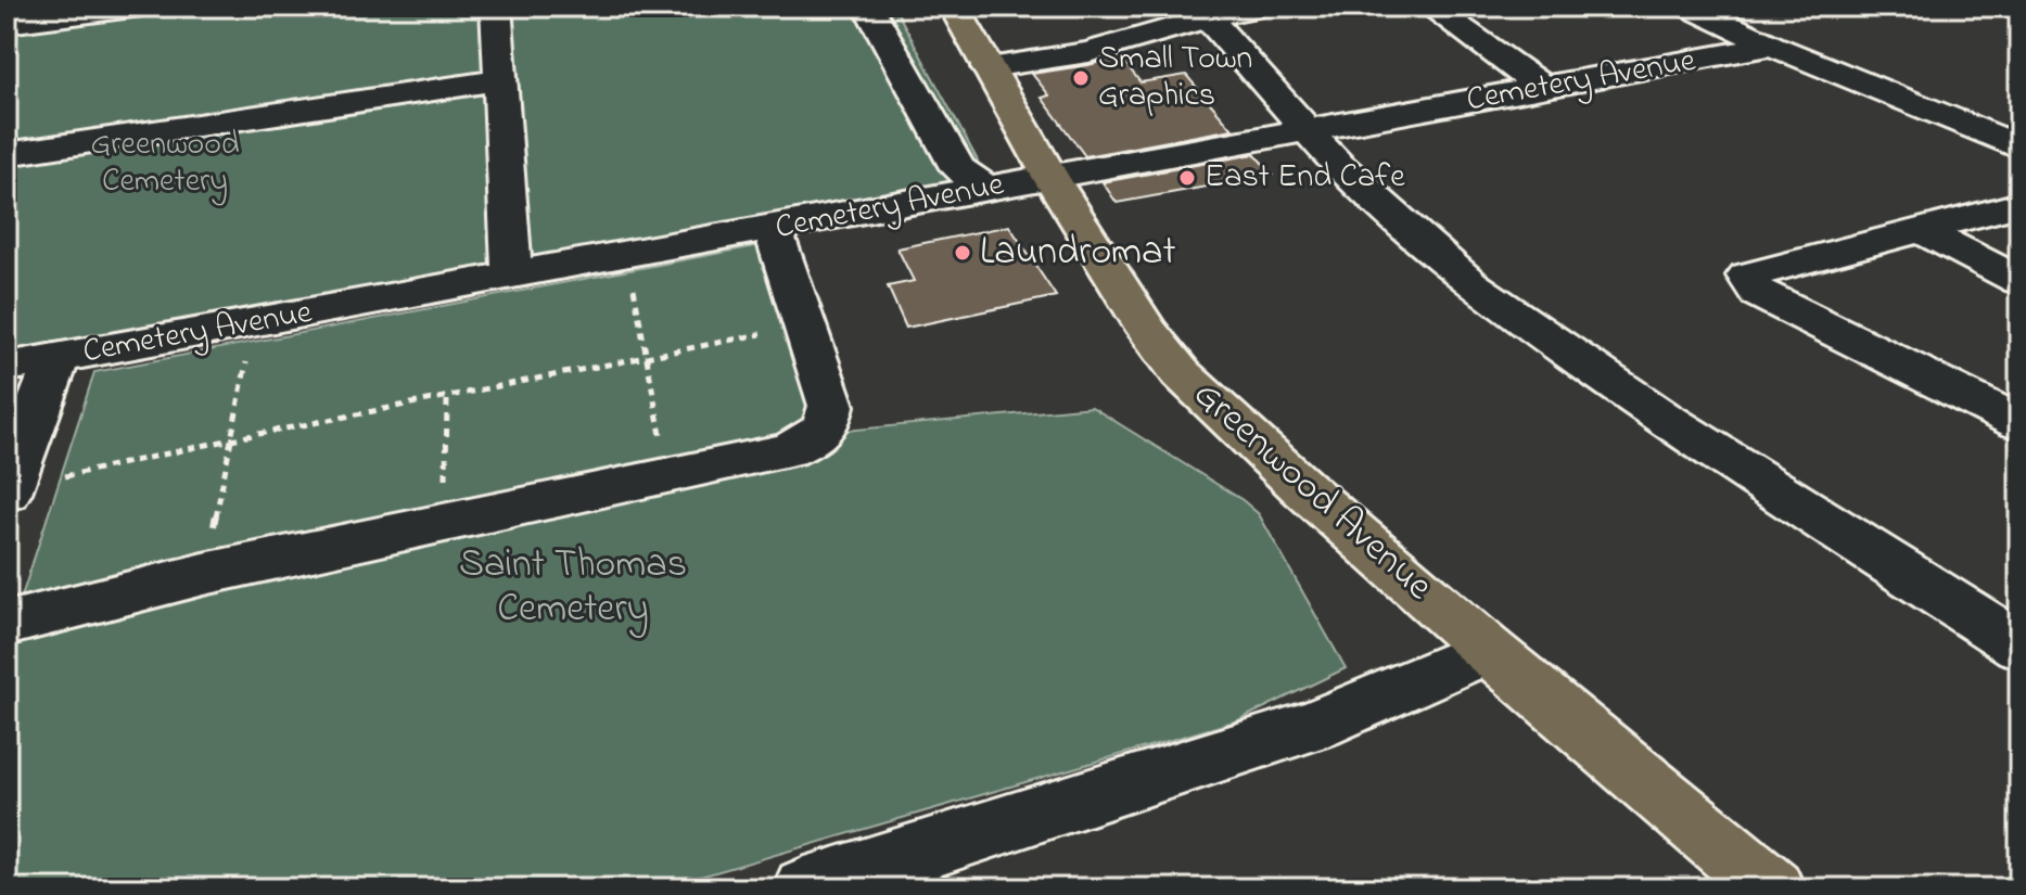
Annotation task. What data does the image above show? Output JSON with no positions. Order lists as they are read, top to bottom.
{
  "streets": {
    "main road": ["Greenwood Avenue"],
    "street": ["Cemetery Avenue"]
  },
  "crossings": [
    ["Cemetery Avenue", "Greenwood Avenue"]
  ],
  "parks": ["Greenwood Cemetery", "Saint Thomas Cemetery"],
  "places": ["Small Town Graphics", "East End Cafe", "Laundromat"]
}
